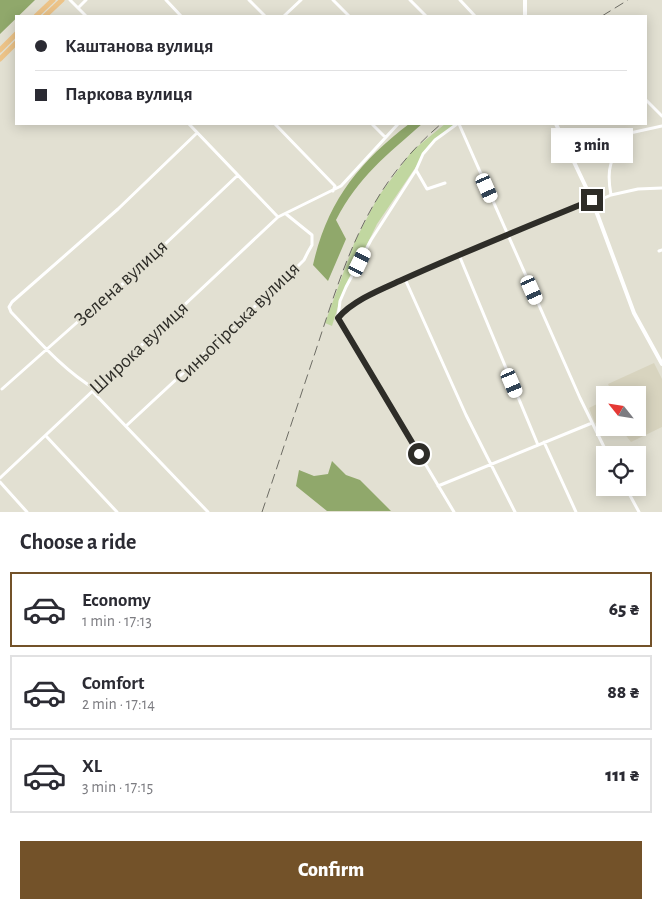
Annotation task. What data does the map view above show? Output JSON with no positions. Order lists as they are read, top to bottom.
{
  "streets": {
    "street": ["Зелена вулиця", "Синьогірська вулиця", "Широка вулиця"]
  },
  "crossings": [
    ["Синьогірська вулиця", "Широка вулиця"]
  ],
  "north": "top left",
  "page": {
    "banner": ["Каштанова вулиця", "Паркова вулиця"],
    "bubble": "3 min",
    "heading": "Choose a ride",
    "list": [
      {
        "name": "Economy",
        "note": "1 min · 17:13",
        "value": "65 ₴"
      },
      {
        "name": "Comfort",
        "note": "2 min · 17:14",
        "value": "88 ₴"
      },
      {
        "name": "XL",
        "note": "3 min · 17:15",
        "value": "111 ₴"
      }
    ],
    "buttons": "Confirm"
  }
}
